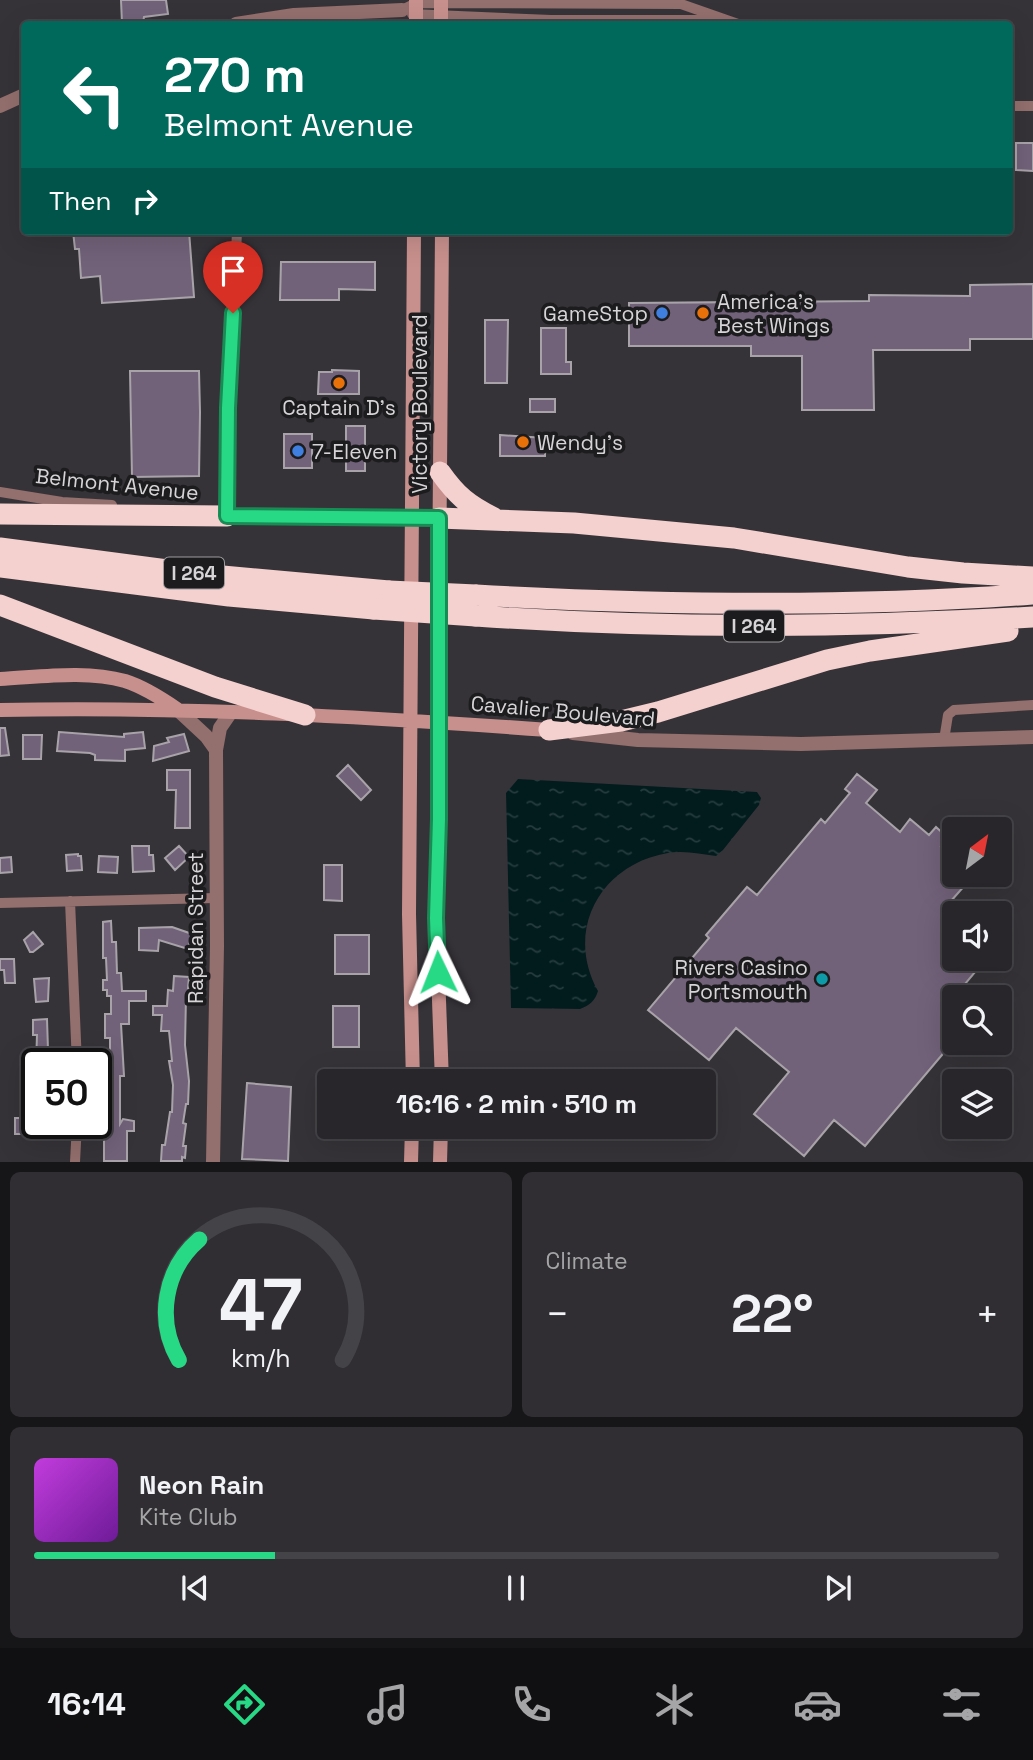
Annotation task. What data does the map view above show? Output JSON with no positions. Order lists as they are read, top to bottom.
{
  "streets": {
    "highway": ["I 264"],
    "main road": ["Victory Boulevard", "Belmont Avenue", "Cavalier Boulevard"],
    "street": ["Rapidan Street"]
  },
  "crossings": [
    ["Victory Boulevard", "Belmont Avenue"],
    ["Victory Boulevard", "Cavalier Boulevard"],
    ["Cavalier Boulevard", "Rapidan Street"]
  ],
  "places": [
    "GameStop",
    "America's Best Wings",
    "Captain D's",
    "Wendy's",
    "7-Eleven",
    "Rivers Casino Portsmouth"
  ],
  "north": "top right",
  "page": {
    "turn": ["270 m", "Belmont Avenue"],
    "then": "Then",
    "limit": "50",
    "trip": "16:16 · 2 min · 510 m",
    "tile": "Climate",
    "heat": ["−", "22°", "+"],
    "song": ["Neon Rain", "Kite Club"],
    "tabs": "16:14",
    "gauge": ["47", "km/h"]
  }
}
